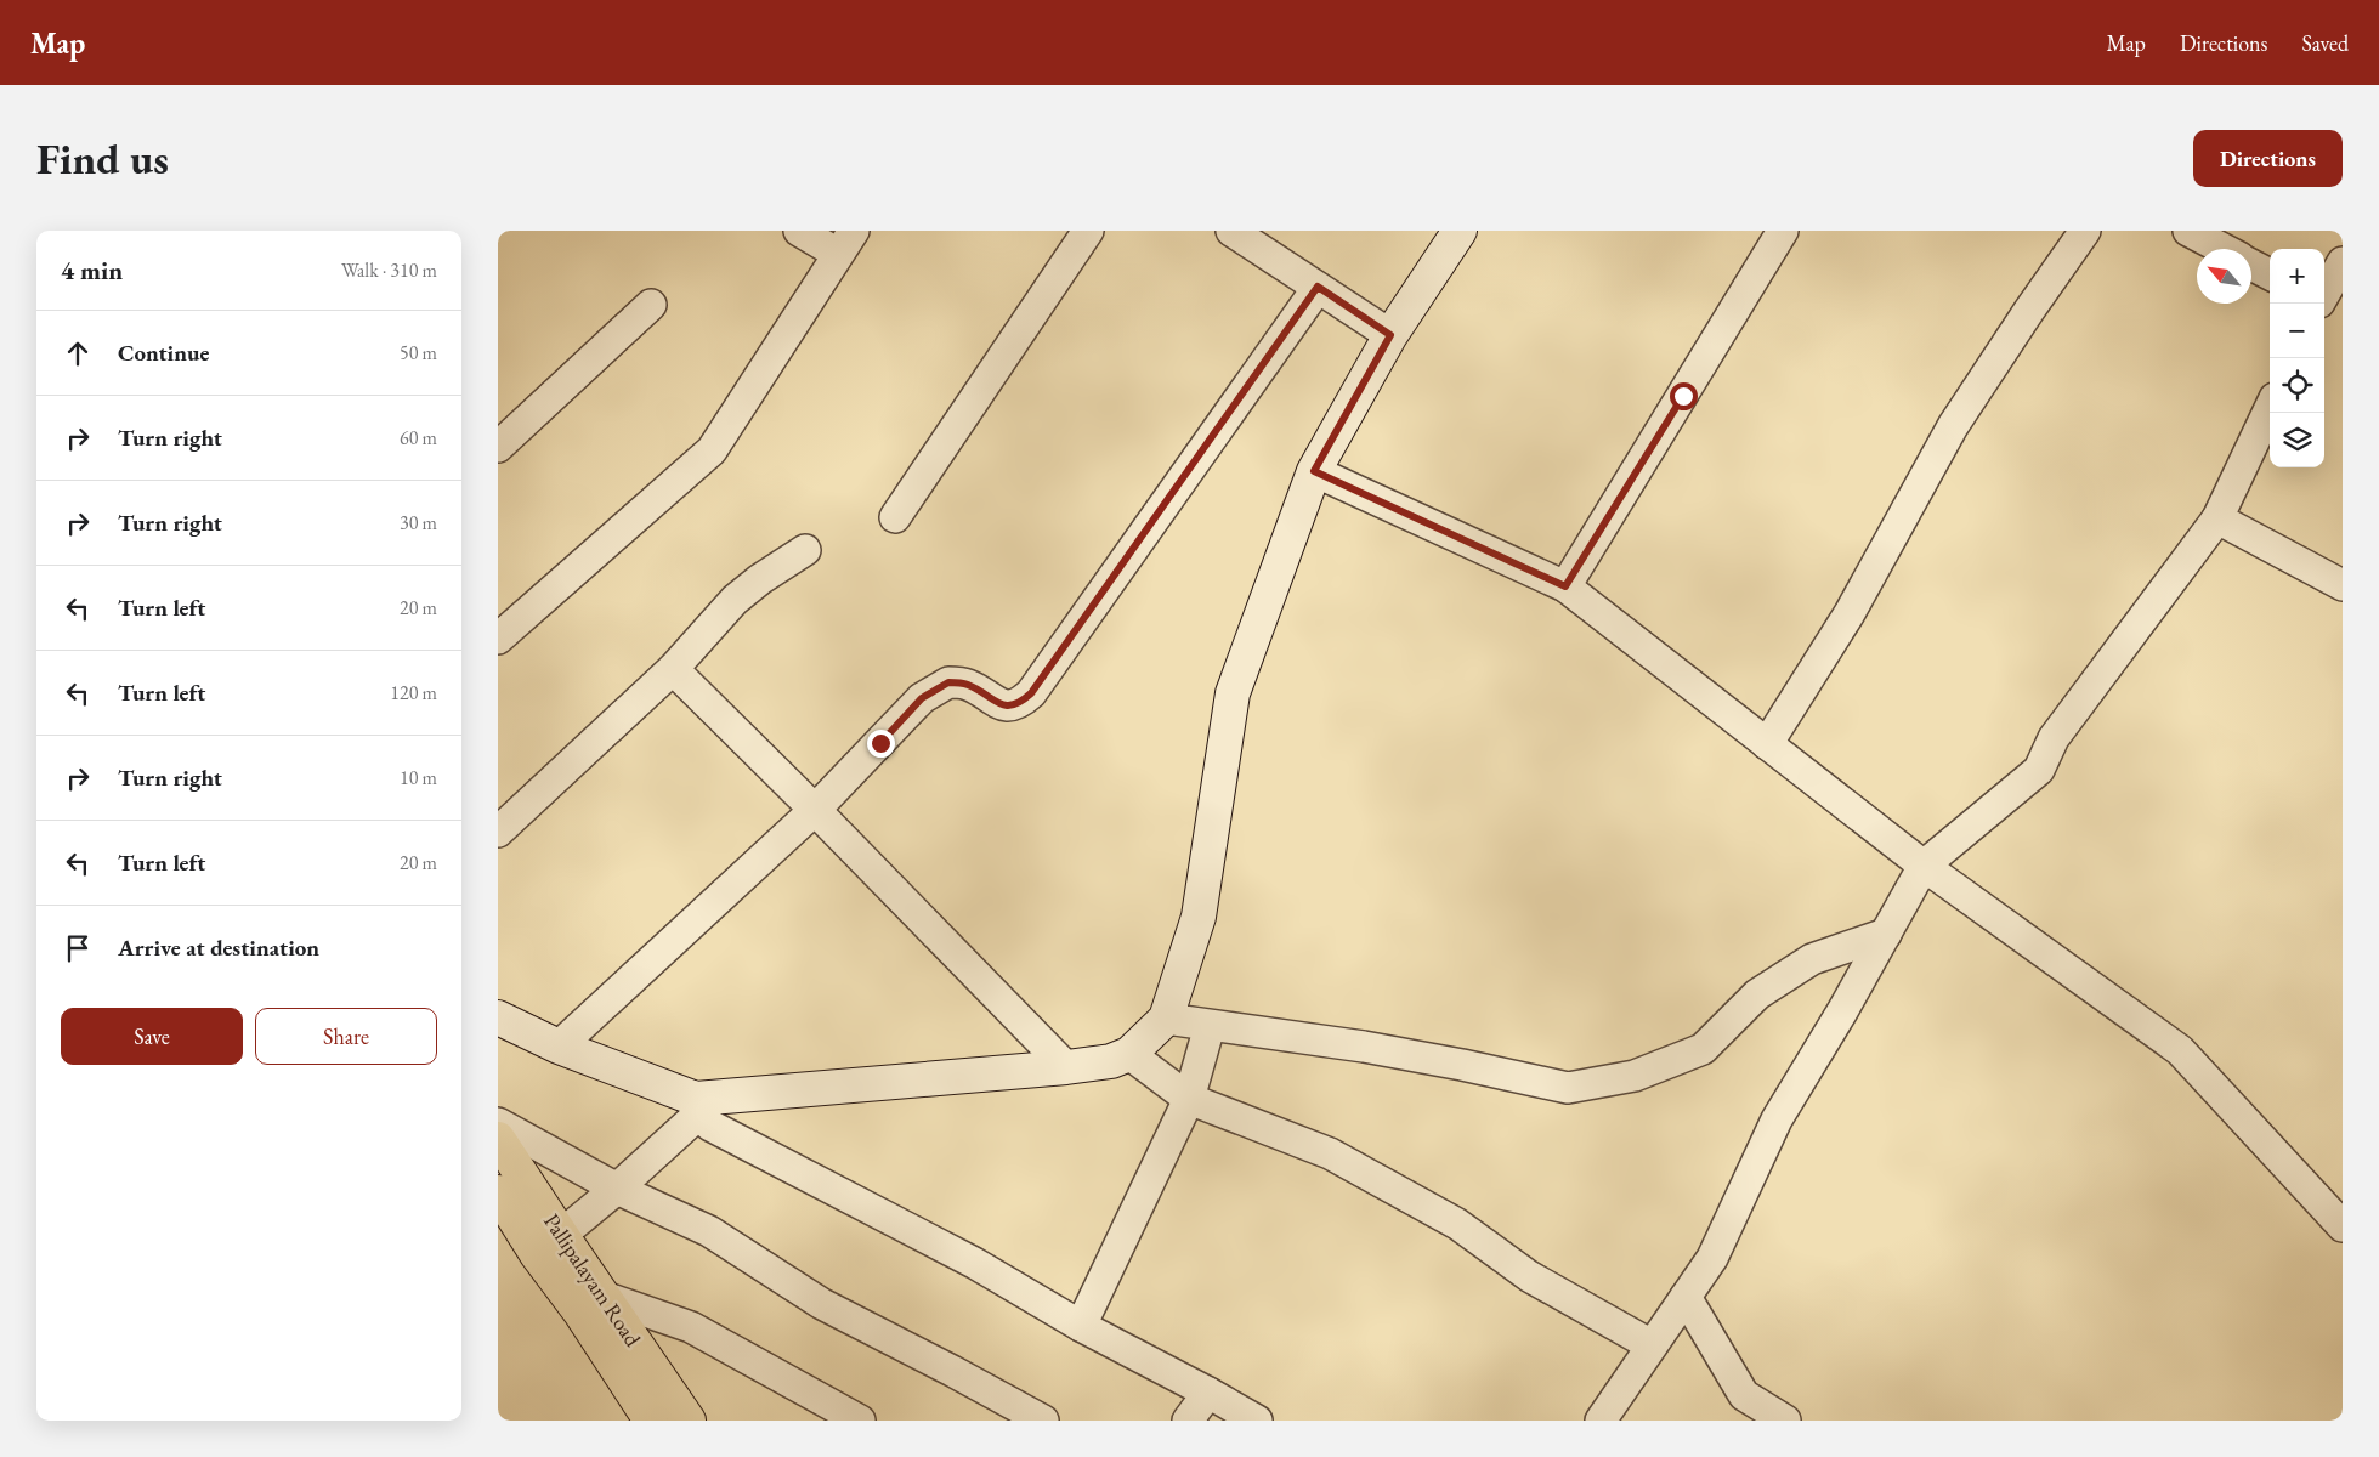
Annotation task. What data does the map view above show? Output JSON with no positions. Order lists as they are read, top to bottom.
{
  "streets": {
    "highway": ["Pallipalayam Road"]
  },
  "north": "top left",
  "page": {
    "header": "Map",
    "nav": ["Map", "Directions", "Saved"],
    "buttons": [
      "Directions",
      ["Save", "Share"]
    ],
    "title": "Find us",
    "heading": ["4 min", "Walk · 310 m"],
    "map_buttons": ["+", "−"],
    "list": [
      ["Continue", "50 m"],
      ["Turn right", "60 m"],
      ["Turn right", "30 m"],
      ["Turn left", "20 m"],
      ["Turn left", "120 m"],
      ["Turn right", "10 m"],
      ["Turn left", "20 m"],
      "Arrive at destination"
    ]
  }
}
